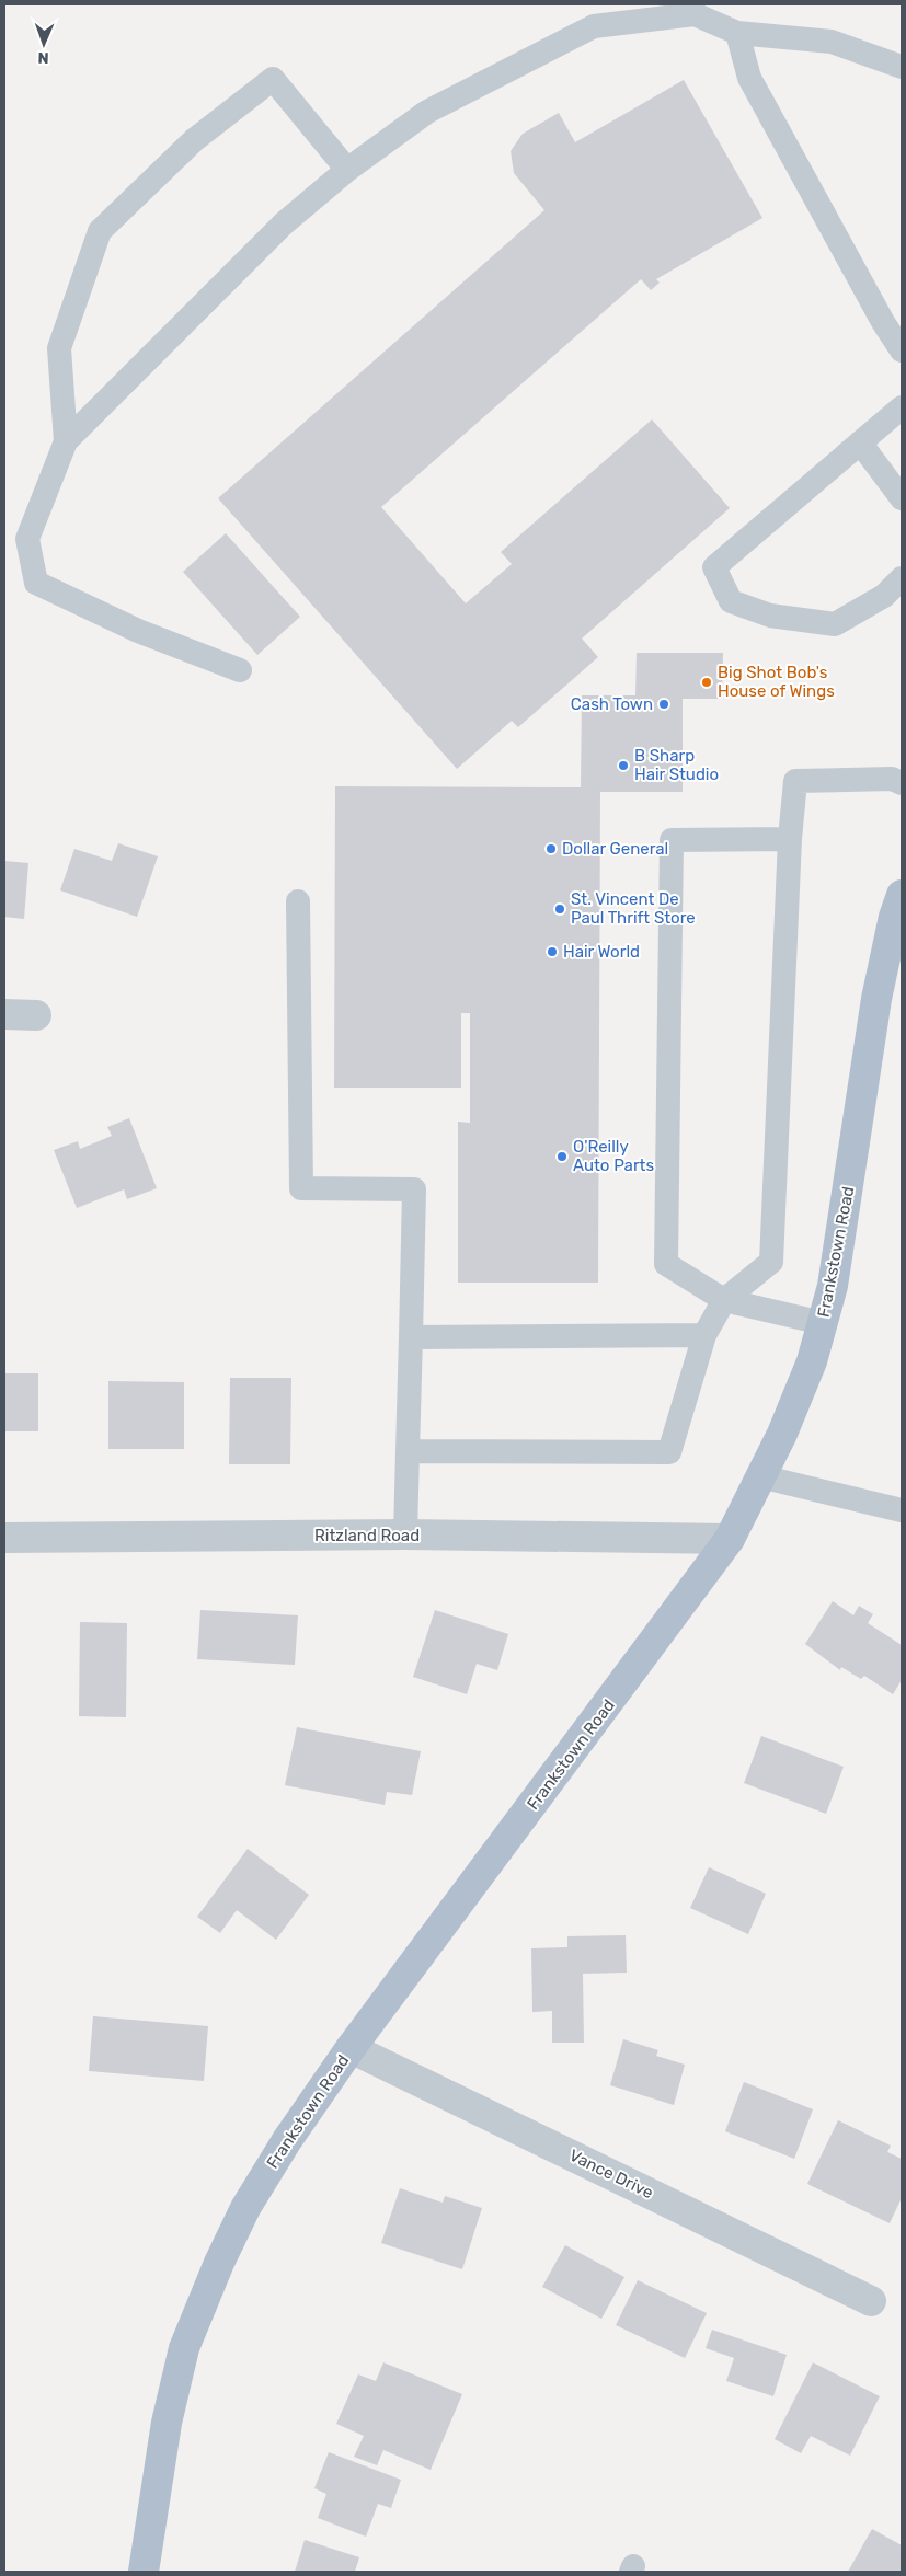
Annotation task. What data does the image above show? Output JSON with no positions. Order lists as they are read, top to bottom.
{
  "streets": {
    "main road": ["Frankstown Road"],
    "street": ["Ritzland Road", "Vance Drive"]
  },
  "crossings": [
    ["Frankstown Road", "Ritzland Road"],
    ["Frankstown Road", "Vance Drive"]
  ],
  "places": [
    "Big Shot Bob's House of Wings",
    "Cash Town",
    "B Sharp Hair Studio",
    "Dollar General",
    "St. Vincent De Paul Thrift Store",
    "Hair World",
    "O'Reilly Auto Parts"
  ],
  "north": "bottom"
}
